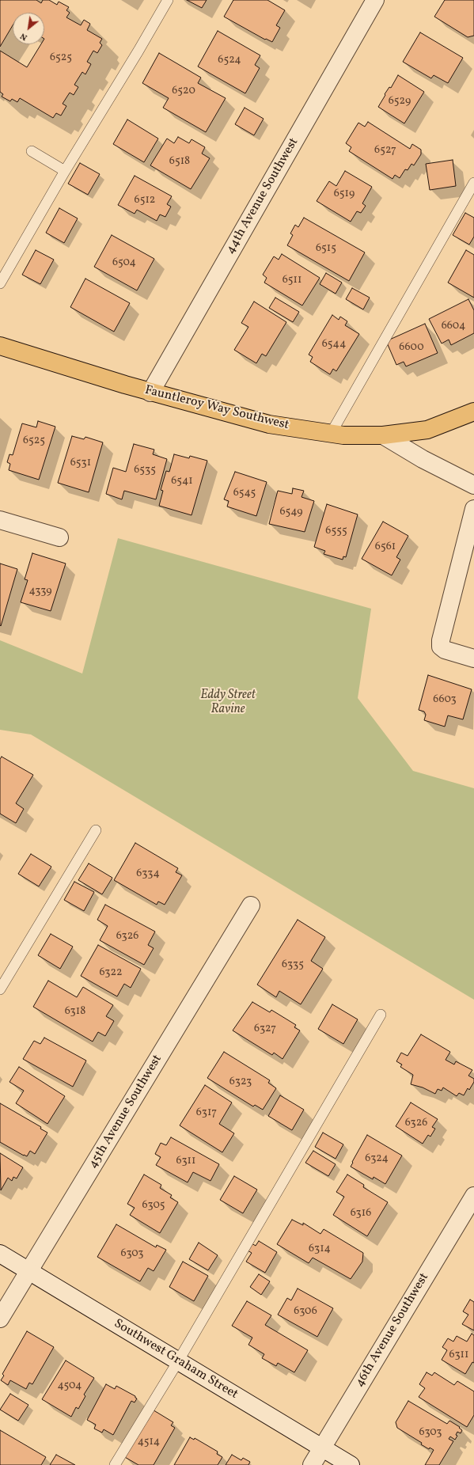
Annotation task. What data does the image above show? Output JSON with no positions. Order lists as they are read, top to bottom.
{
  "streets": {
    "main road": ["Fauntleroy Way Southwest"],
    "street": [
      "44th Avenue Southwest",
      "45th Avenue Southwest",
      "46th Avenue Southwest",
      "Southwest Graham Street"
    ]
  },
  "crossings": [
    ["44th Avenue Southwest", "Fauntleroy Way Southwest"],
    ["45th Avenue Southwest", "Southwest Graham Street"],
    ["46th Avenue Southwest", "Southwest Graham Street"]
  ],
  "parks": ["Eddy Street Ravine"],
  "house_numbers": [
    "6525",
    "6524",
    "6520",
    "6529",
    "6527",
    "6518",
    "6519",
    "6512",
    "6515",
    "6504",
    "6511",
    "6604",
    "6544",
    "6600",
    "6525",
    "6531",
    "6535",
    "6541",
    "6545",
    "6549",
    "6555",
    "6561",
    "4339",
    "6603",
    "6334",
    "6326",
    "6335",
    "6322",
    "6318",
    "6327",
    "6323",
    "6317",
    "6326",
    "6324",
    "6311",
    "6305",
    "6316",
    "6314",
    "6303",
    "6306",
    "6311",
    "4504",
    "6303",
    "4514"
  ],
  "north": "bottom left"
}
